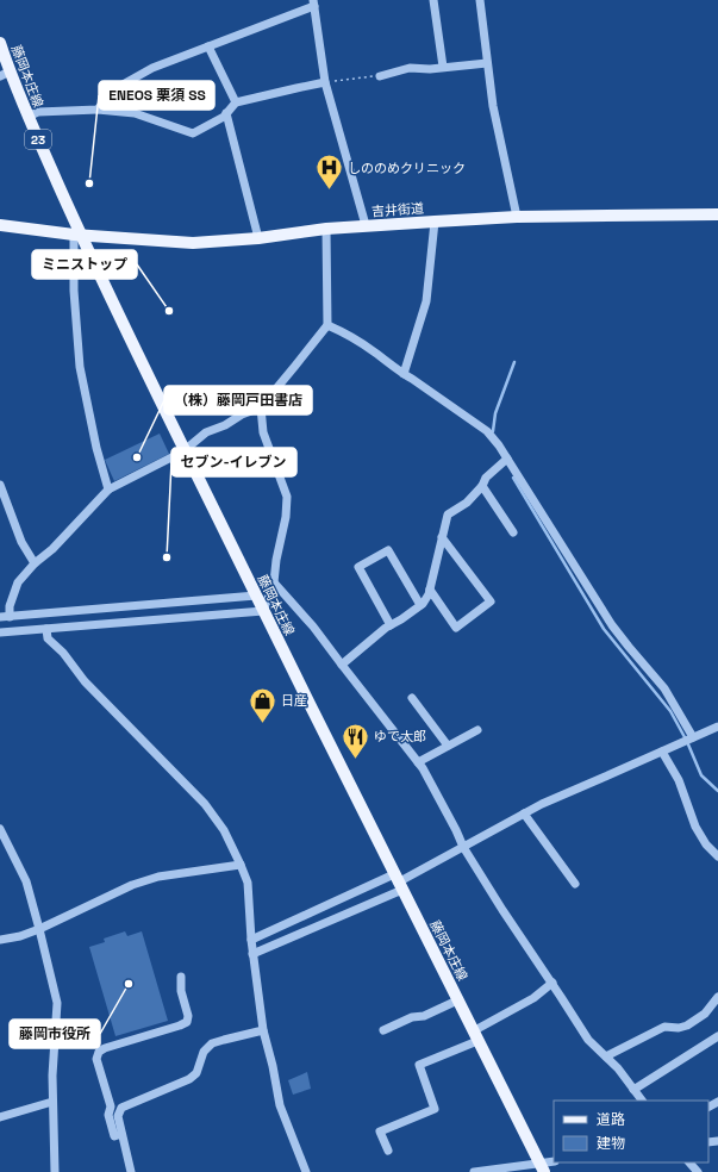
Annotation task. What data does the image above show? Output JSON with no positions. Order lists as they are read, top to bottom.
{
  "streets": {
    "main road": ["藤岡本庄線", "23", "吉井街道"]
  },
  "crossings": [
    ["藤岡本庄線", "吉井街道"]
  ],
  "places": {
    "other": [
      "ENEOS 栗須 SS",
      "ミニストップ",
      "（株）藤岡戸田書店",
      "セブン-イレブン",
      "藤岡市役所"
    ],
    "hospital": ["しののめクリニック"],
    "shop": ["日産"],
    "restaurant": ["ゆで太郎"]
  },
  "legend": ["道路", "建物"]
}
